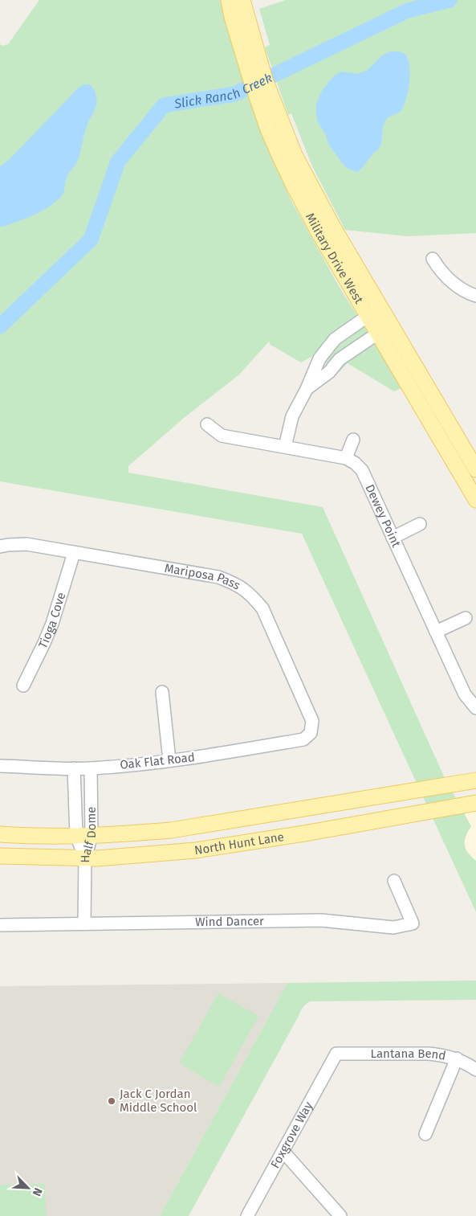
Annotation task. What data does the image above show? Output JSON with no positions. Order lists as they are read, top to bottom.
{
  "streets": {
    "main road": ["Military Drive West", "North Hunt Lane"],
    "street": [
      "Dewey Point",
      "Mariposa Pass",
      "Tioga Cove",
      "Oak Flat Road",
      "Half Dome",
      "Wind Dancer",
      "Lantana Bend",
      "Foxgrove Way"
    ]
  },
  "crossings": [
    ["Mariposa Pass", "Tioga Cove"],
    ["Mariposa Pass", "Oak Flat Road"],
    ["Oak Flat Road", "Half Dome"],
    ["Half Dome", "North Hunt Lane"],
    ["Lantana Bend", "Foxgrove Way"]
  ],
  "water": ["Slick Ranch Creek"],
  "places": ["Jack C Jordan Middle School"],
  "north": "bottom right"
}
